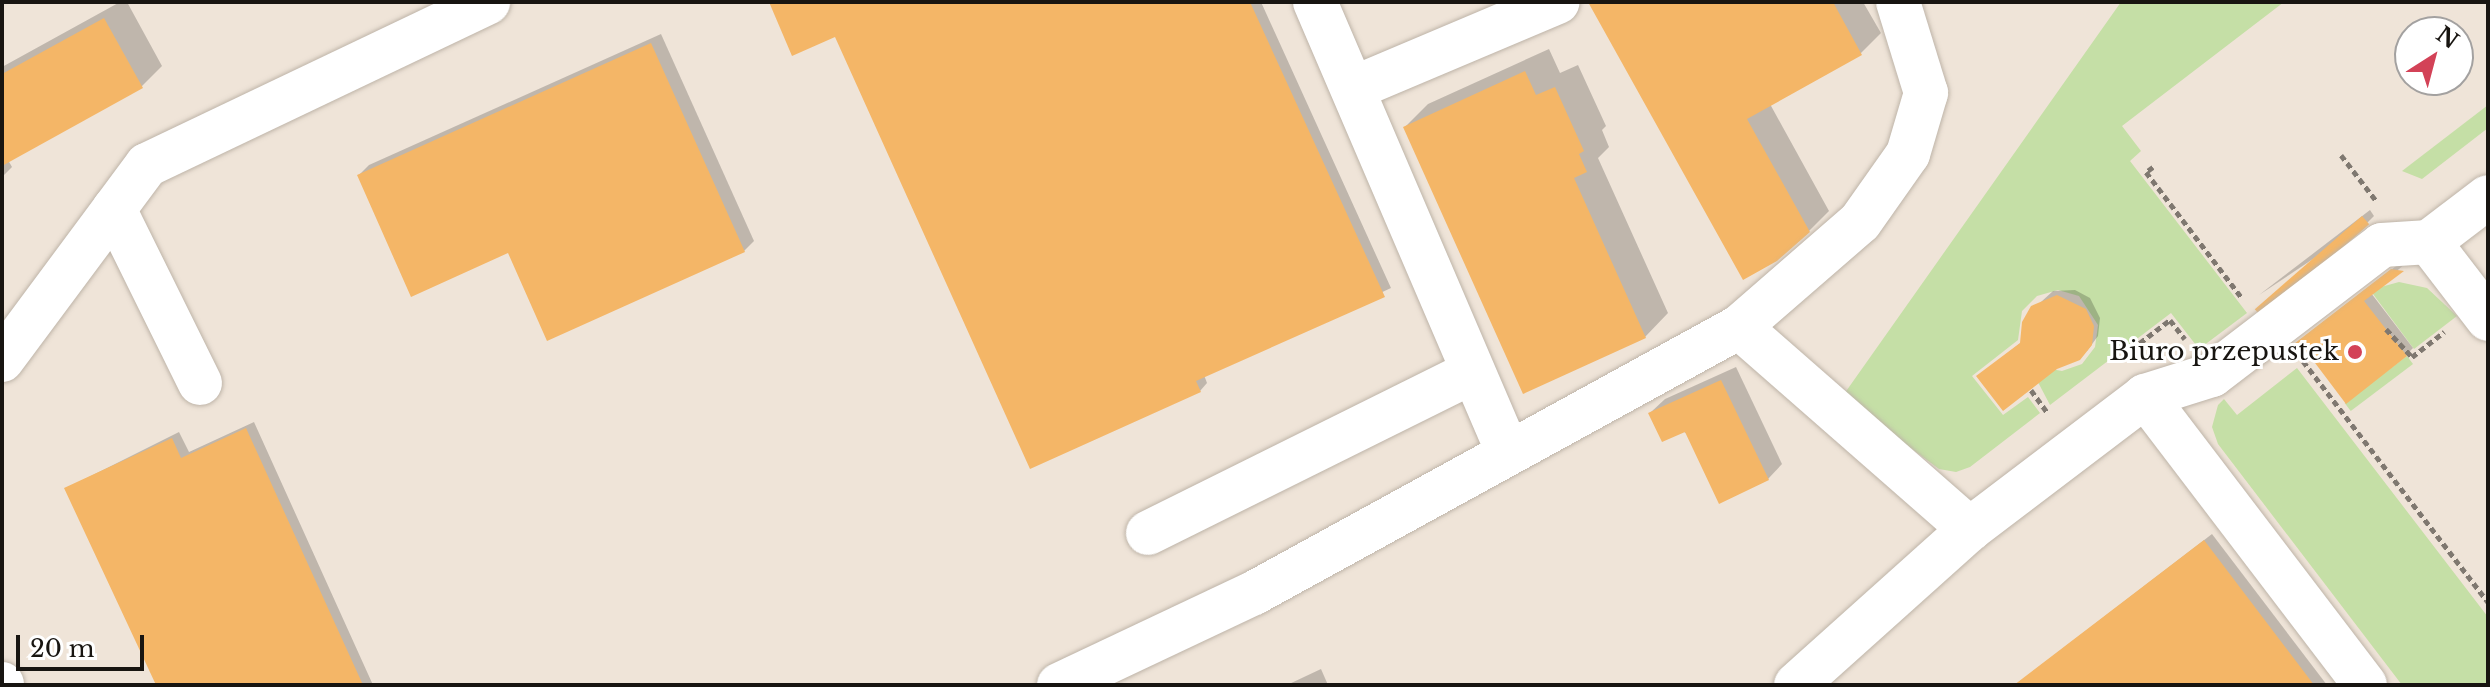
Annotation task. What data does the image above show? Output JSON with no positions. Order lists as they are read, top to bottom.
{
  "places": ["Biuro przepustek"],
  "scale_bar": "20 m",
  "north": "top right"
}
